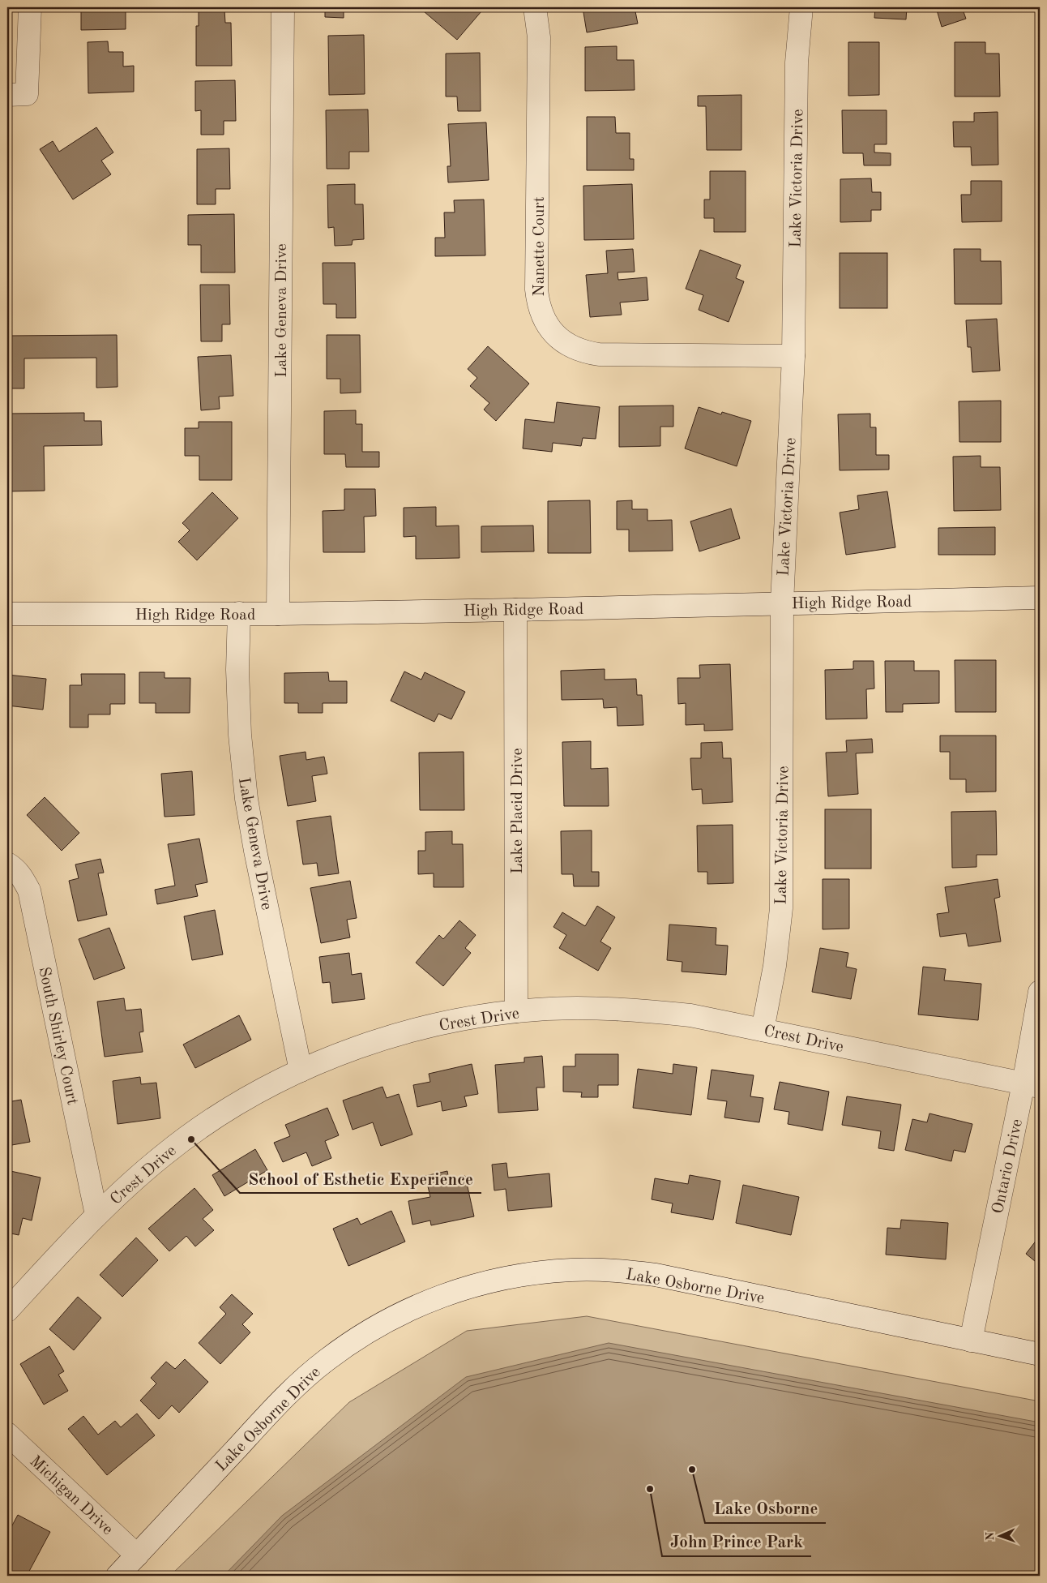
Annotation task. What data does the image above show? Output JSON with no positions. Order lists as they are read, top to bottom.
{
  "streets": {
    "street": [
      "Lake Victoria Drive",
      "Nanette Court",
      "Lake Geneva Drive",
      "High Ridge Road",
      "Lake Placid Drive",
      "Crest Drive",
      "South Shirley Court",
      "Ontario Drive",
      "Lake Osborne Drive",
      "Michigan Drive"
    ]
  },
  "crossings": [
    ["Lake Victoria Drive", "Nanette Court"],
    ["Lake Victoria Drive", "High Ridge Road"],
    ["Lake Victoria Drive", "Crest Drive"],
    ["Lake Geneva Drive", "High Ridge Road"],
    ["Lake Geneva Drive", "Crest Drive"],
    ["High Ridge Road", "Lake Placid Drive"],
    ["Lake Placid Drive", "Crest Drive"],
    ["Crest Drive", "South Shirley Court"],
    ["Crest Drive", "Ontario Drive"],
    ["Ontario Drive", "Lake Osborne Drive"],
    ["Lake Osborne Drive", "Michigan Drive"]
  ],
  "places": ["School of Esthetic Experience", "Lake Osborne", "John Prince Park"],
  "north": "left"
}
